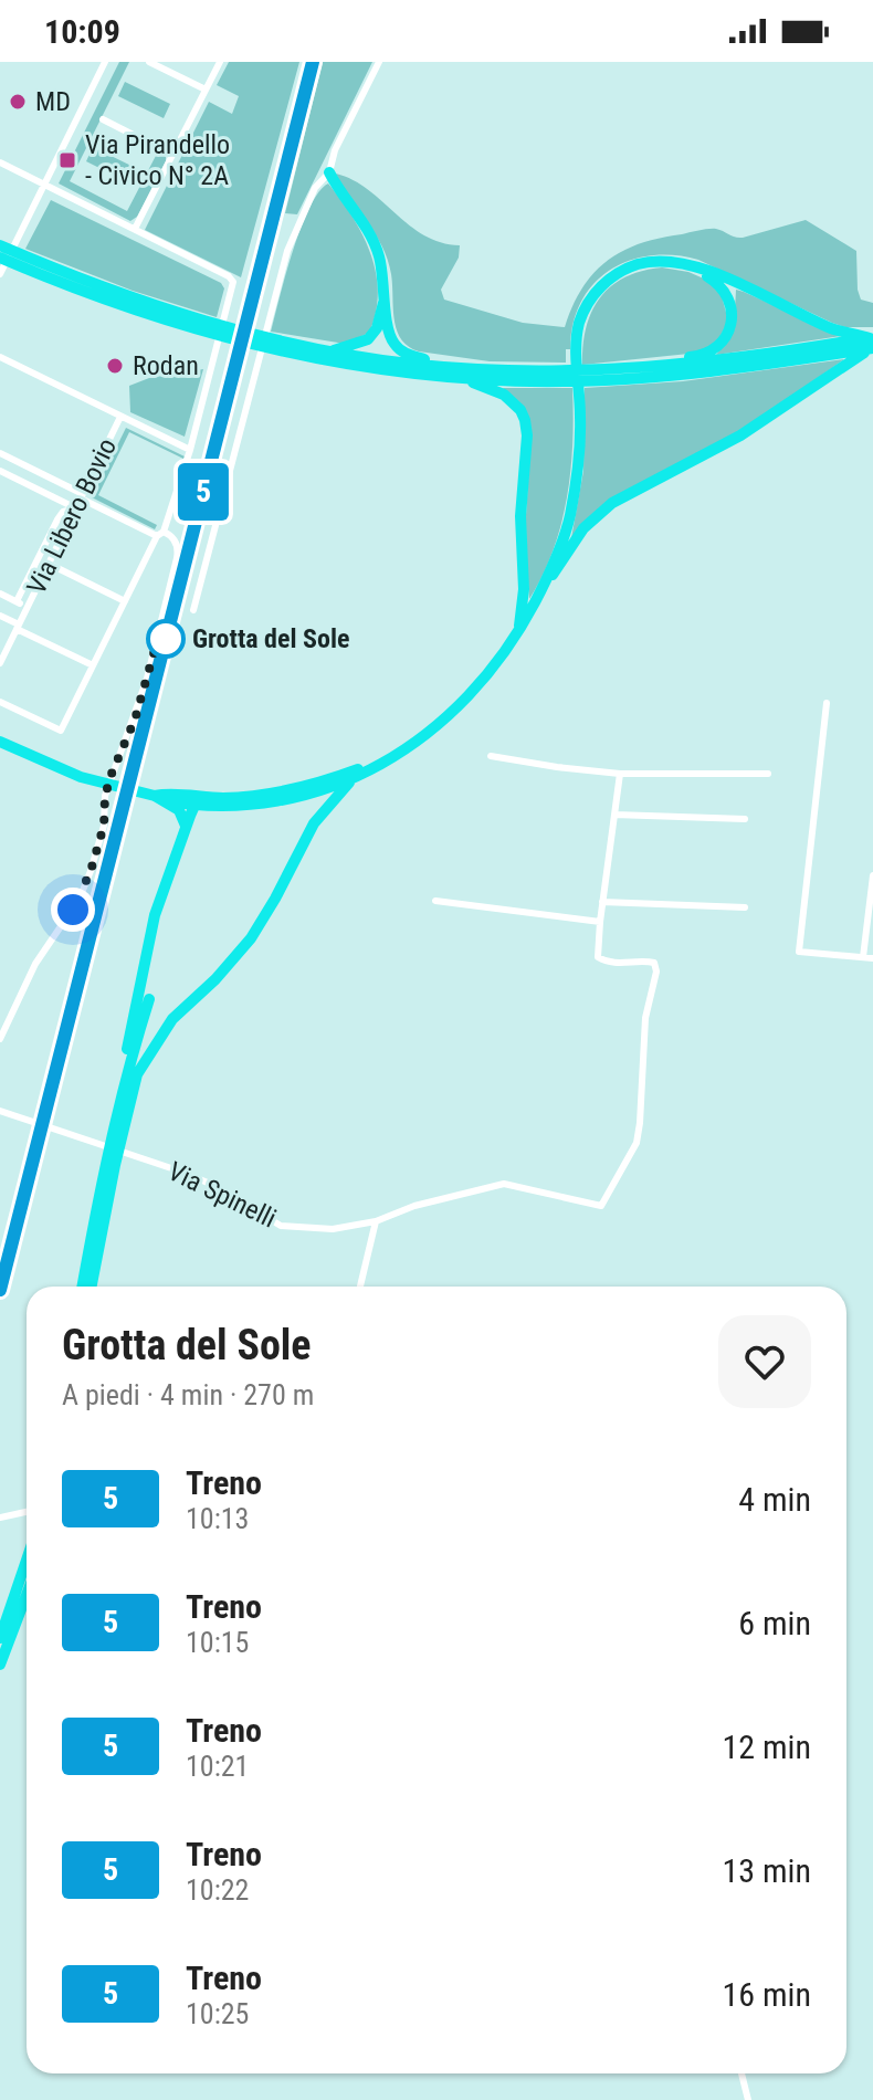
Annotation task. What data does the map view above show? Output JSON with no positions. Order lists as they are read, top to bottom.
{
  "streets": {
    "street": ["Via Libero Bovio", "Via Spinelli"]
  },
  "places": {
    "other": ["MD", "Rodan", "Grotta del Sole"],
    "transit": ["Via Pirandello - Civico N° 2A"]
  },
  "page": {
    "status": "10:09",
    "on_map": "5",
    "heading": ["Grotta del Sole", "A piedi · 4 min · 270 m"],
    "list": [
      {
        "mark": "5",
        "name": "Treno",
        "note": "10:13",
        "value": "4 min"
      },
      {
        "mark": "5",
        "name": "Treno",
        "note": "10:15",
        "value": "6 min"
      },
      {
        "mark": "5",
        "name": "Treno",
        "note": "10:21",
        "value": "12 min"
      },
      {
        "mark": "5",
        "name": "Treno",
        "note": "10:22",
        "value": "13 min"
      },
      {
        "mark": "5",
        "name": "Treno",
        "note": "10:25",
        "value": "16 min"
      }
    ]
  }
}
